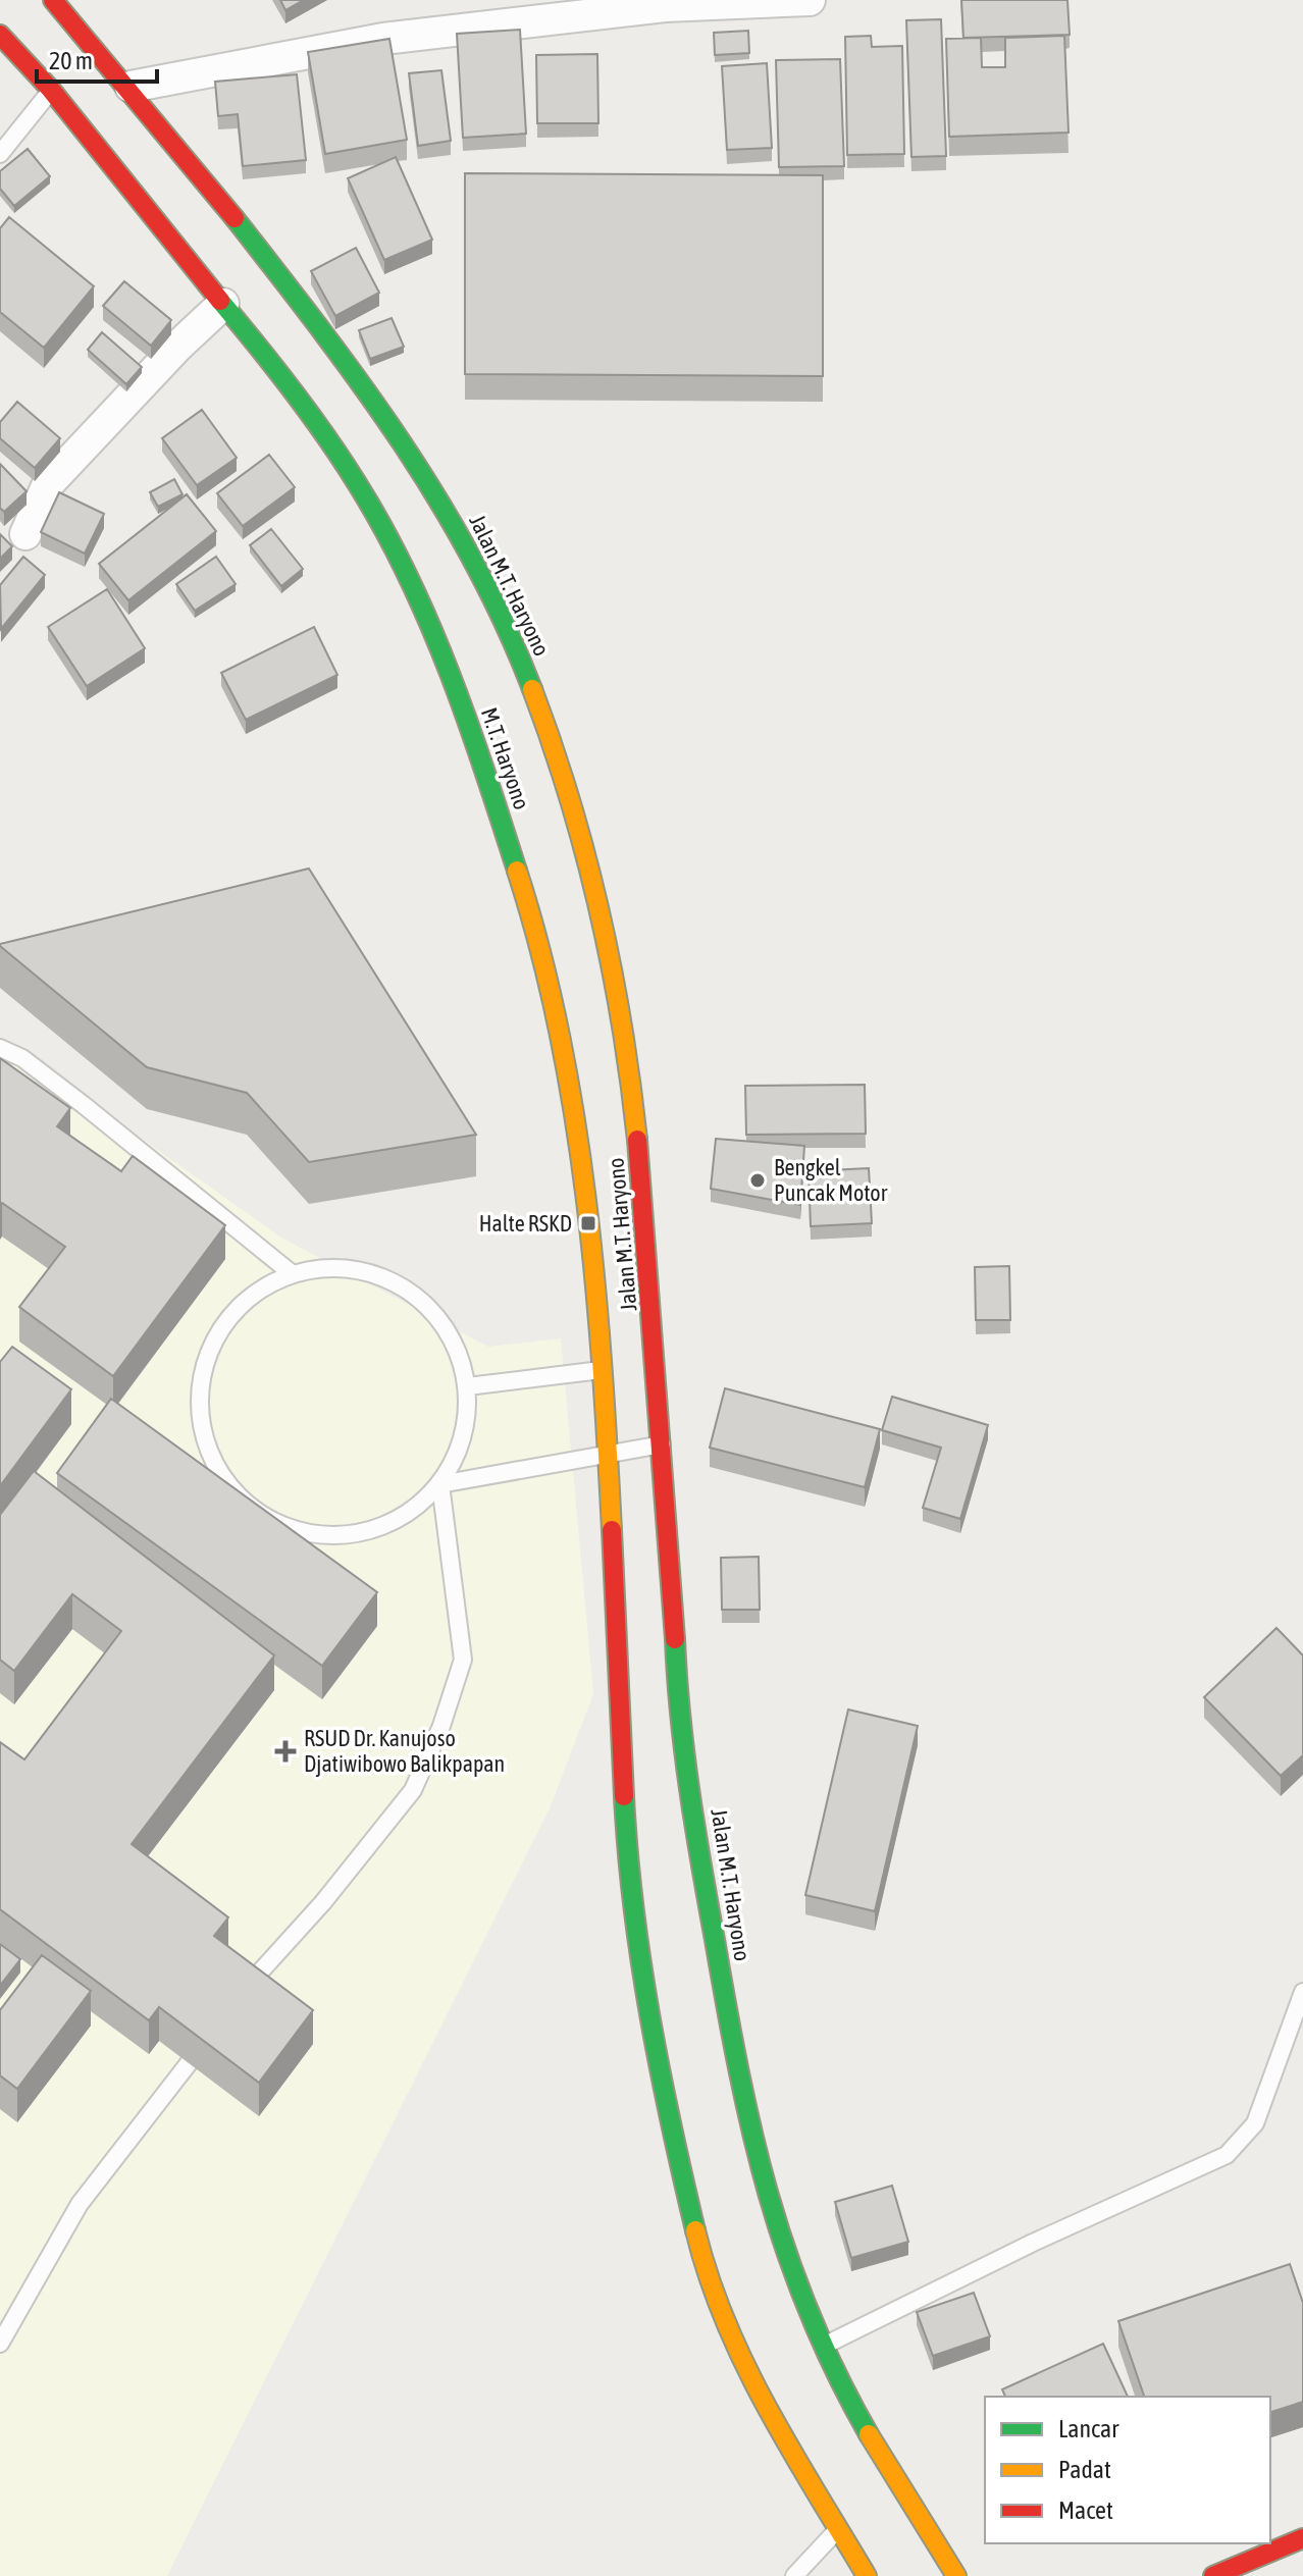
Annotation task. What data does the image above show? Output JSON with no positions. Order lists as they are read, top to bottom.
{
  "streets": {
    "main road": ["Jalan M.T. Haryono", "M.T. Haryono"]
  },
  "places": {
    "other": ["Bengkel Puncak Motor"],
    "transit": ["Halte RSKD"],
    "health": ["RSUD Dr. Kanujoso Djatiwibowo Balikpapan"]
  },
  "legend": ["Lancar", "Padat", "Macet"],
  "scale_bar": "20 m"
}
